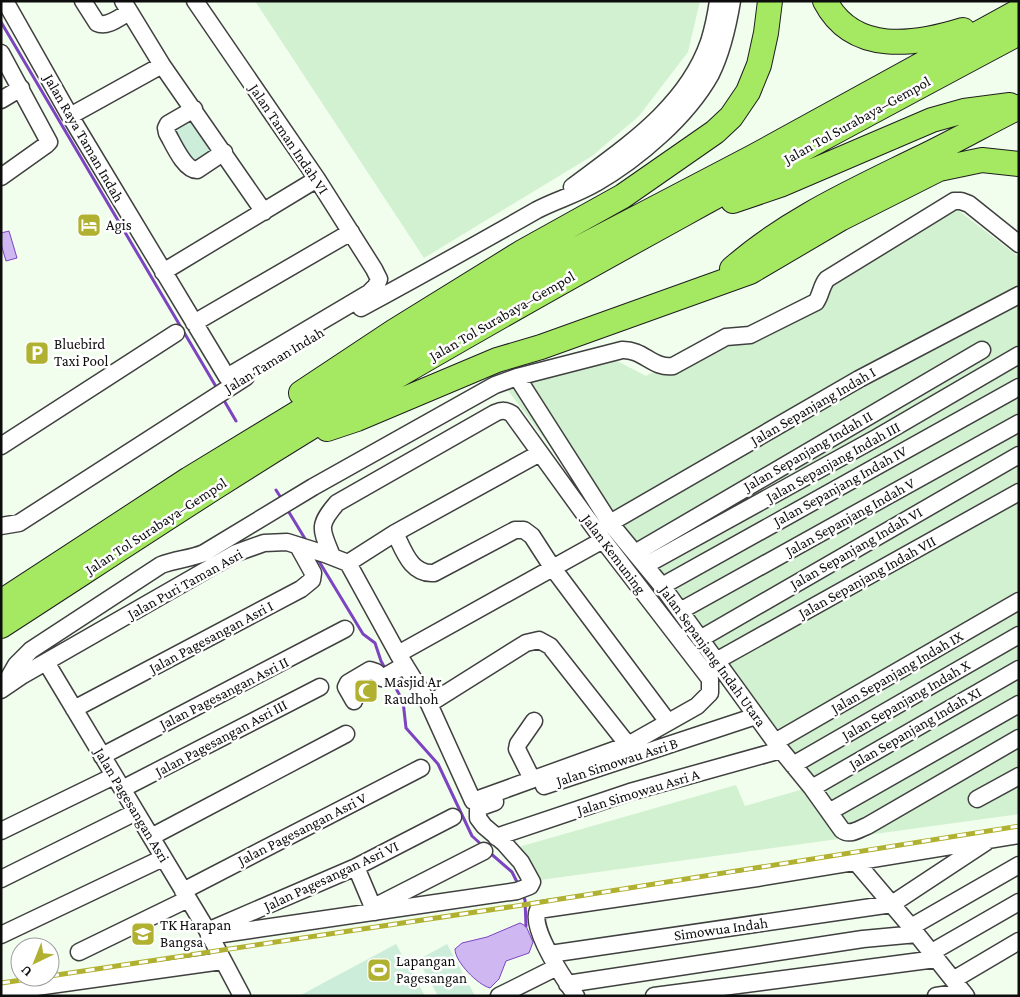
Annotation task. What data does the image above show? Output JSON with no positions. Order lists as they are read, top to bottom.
{
  "streets": {
    "highway": ["Jalan Tol Surabaya–Gempol"],
    "street": [
      "Jalan Raya Taman Indah",
      "Jalan Taman Indah VI",
      "Jalan Taman Indah",
      "Jalan Sepanjang Indah I",
      "Jalan Sepanjang Indah II",
      "Jalan Sepanjang Indah III",
      "Jalan Sepanjang Indah IV",
      "Jalan Sepanjang Indah V",
      "Jalan Sepanjang Indah VI",
      "Jalan Kemuning",
      "Jalan Sepanjang Indah VII",
      "Jalan Puri Taman Asri",
      "Jalan Pagesangan Asri I",
      "Jalan Sepanjang Indah Utara",
      "Jalan Sepanjang Indah IX",
      "Jalan Pagesangan Asri II",
      "Jalan Sepanjang Indah X",
      "Jalan Sepanjang Indah XI",
      "Jalan Pagesangan Asri III",
      "Jalan Simowau Asri B",
      "Jalan Simowau Asri A",
      "Jalan Pagesangan Asri",
      "Jalan Pagesangan Asri V",
      "Jalan Pagesangan Asri VI",
      "Simowua Indah"
    ]
  },
  "crossings": [
    ["Jalan Raya Taman Indah", "Jalan Taman Indah VI"],
    ["Jalan Raya Taman Indah", "Jalan Taman Indah"],
    ["Jalan Taman Indah VI", "Jalan Taman Indah"],
    ["Jalan Sepanjang Indah I", "Jalan Sepanjang Indah Utara"],
    ["Jalan Sepanjang Indah II", "Jalan Sepanjang Indah Utara"],
    ["Jalan Sepanjang Indah III", "Jalan Sepanjang Indah Utara"],
    ["Jalan Sepanjang Indah IV", "Jalan Sepanjang Indah Utara"],
    ["Jalan Sepanjang Indah V", "Jalan Sepanjang Indah Utara"],
    ["Jalan Sepanjang Indah VI", "Jalan Sepanjang Indah Utara"],
    ["Jalan Kemuning", "Jalan Puri Taman Asri"],
    ["Jalan Kemuning", "Jalan Pagesangan Asri I"],
    ["Jalan Kemuning", "Jalan Simowau Asri B"],
    ["Jalan Sepanjang Indah VII", "Jalan Sepanjang Indah Utara"],
    ["Jalan Puri Taman Asri", "Jalan Pagesangan Asri I"],
    ["Jalan Puri Taman Asri", "Jalan Pagesangan Asri"],
    ["Jalan Pagesangan Asri I", "Jalan Pagesangan Asri"],
    ["Jalan Sepanjang Indah Utara", "Jalan Sepanjang Indah IX"],
    ["Jalan Sepanjang Indah Utara", "Jalan Sepanjang Indah X"],
    ["Jalan Sepanjang Indah Utara", "Jalan Sepanjang Indah XI"],
    ["Jalan Sepanjang Indah Utara", "Jalan Simowau Asri B"],
    ["Jalan Sepanjang Indah Utara", "Jalan Simowau Asri A"],
    ["Jalan Sepanjang Indah IX", "Jalan Simowau Asri A"],
    ["Jalan Pagesangan Asri II", "Jalan Pagesangan Asri"],
    ["Jalan Pagesangan Asri III", "Jalan Pagesangan Asri"],
    ["Jalan Pagesangan Asri", "Jalan Pagesangan Asri V"],
    ["Jalan Pagesangan Asri", "Jalan Pagesangan Asri VI"]
  ],
  "places": {
    "hotel": ["Agis"],
    "parking": ["Bluebird Taxi Pool"],
    "mosque": ["Masjid Ar Raudhoh"],
    "school or university": ["TK Harapan Bangsa"],
    "sports": ["Lapangan Pagesangan"]
  },
  "north": "bottom left"
}
